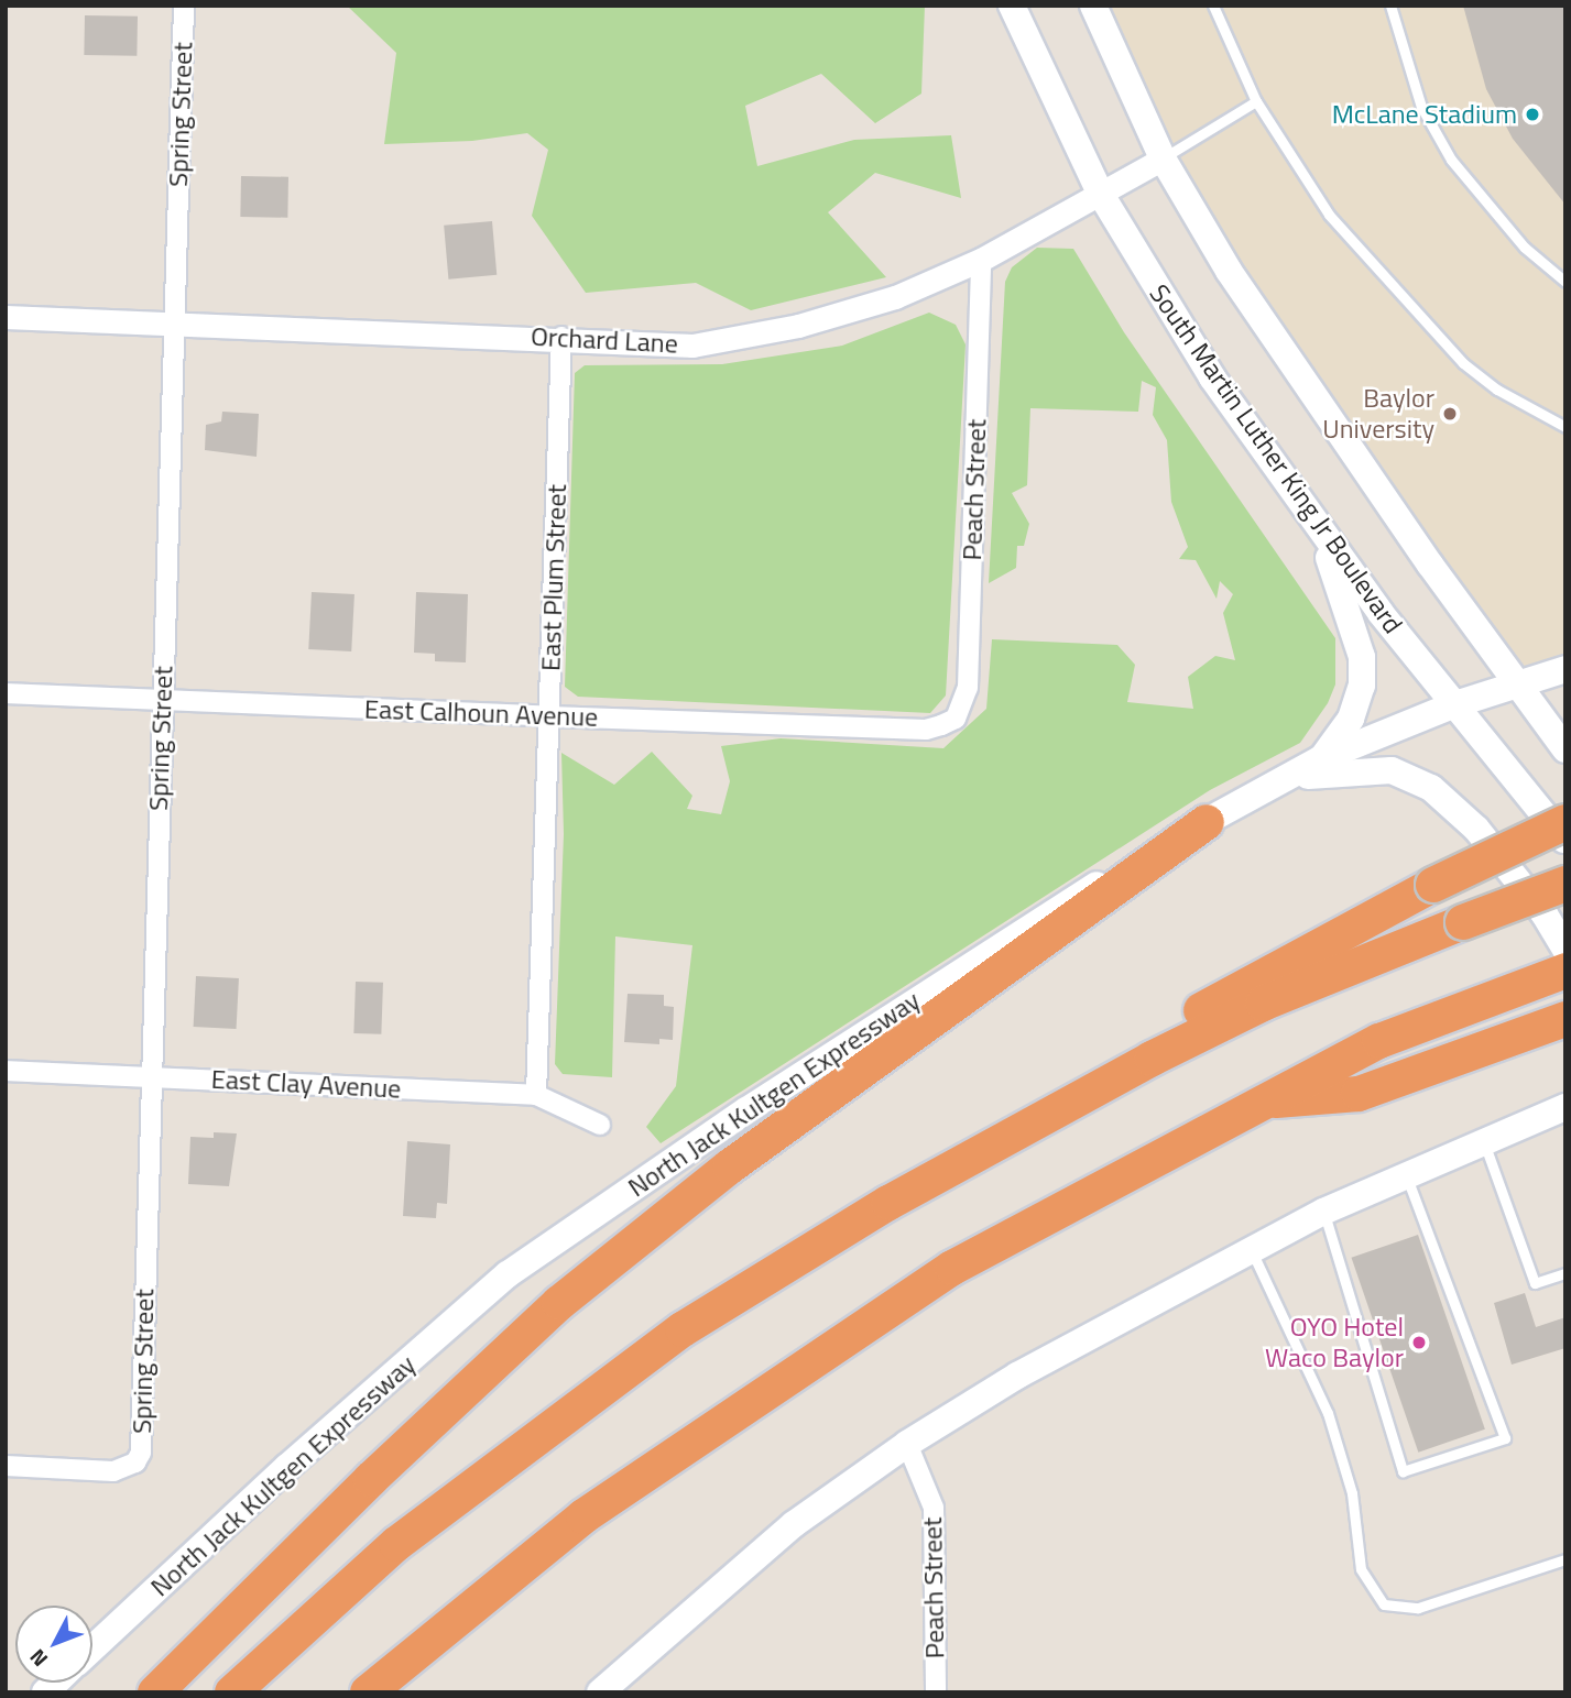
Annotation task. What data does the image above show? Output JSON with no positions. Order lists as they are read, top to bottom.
{
  "streets": {
    "main road": ["South Martin Luther King Jr Boulevard", "North Jack Kultgen Expressway"],
    "street": [
      "Spring Street",
      "Orchard Lane",
      "Peach Street",
      "East Plum Street",
      "East Calhoun Avenue",
      "East Clay Avenue"
    ]
  },
  "crossings": [
    ["Spring Street", "Orchard Lane"],
    ["Spring Street", "East Calhoun Avenue"],
    ["Spring Street", "East Clay Avenue"],
    ["Orchard Lane", "South Martin Luther King Jr Boulevard"],
    ["Orchard Lane", "Peach Street"],
    ["Orchard Lane", "East Plum Street"],
    ["South Martin Luther King Jr Boulevard", "North Jack Kultgen Expressway"],
    ["Peach Street", "East Calhoun Avenue"],
    ["East Plum Street", "East Calhoun Avenue"],
    ["East Plum Street", "East Clay Avenue"]
  ],
  "places": ["McLane Stadium", "Baylor University", "OYO Hotel Waco Baylor"],
  "north": "bottom left"
}
